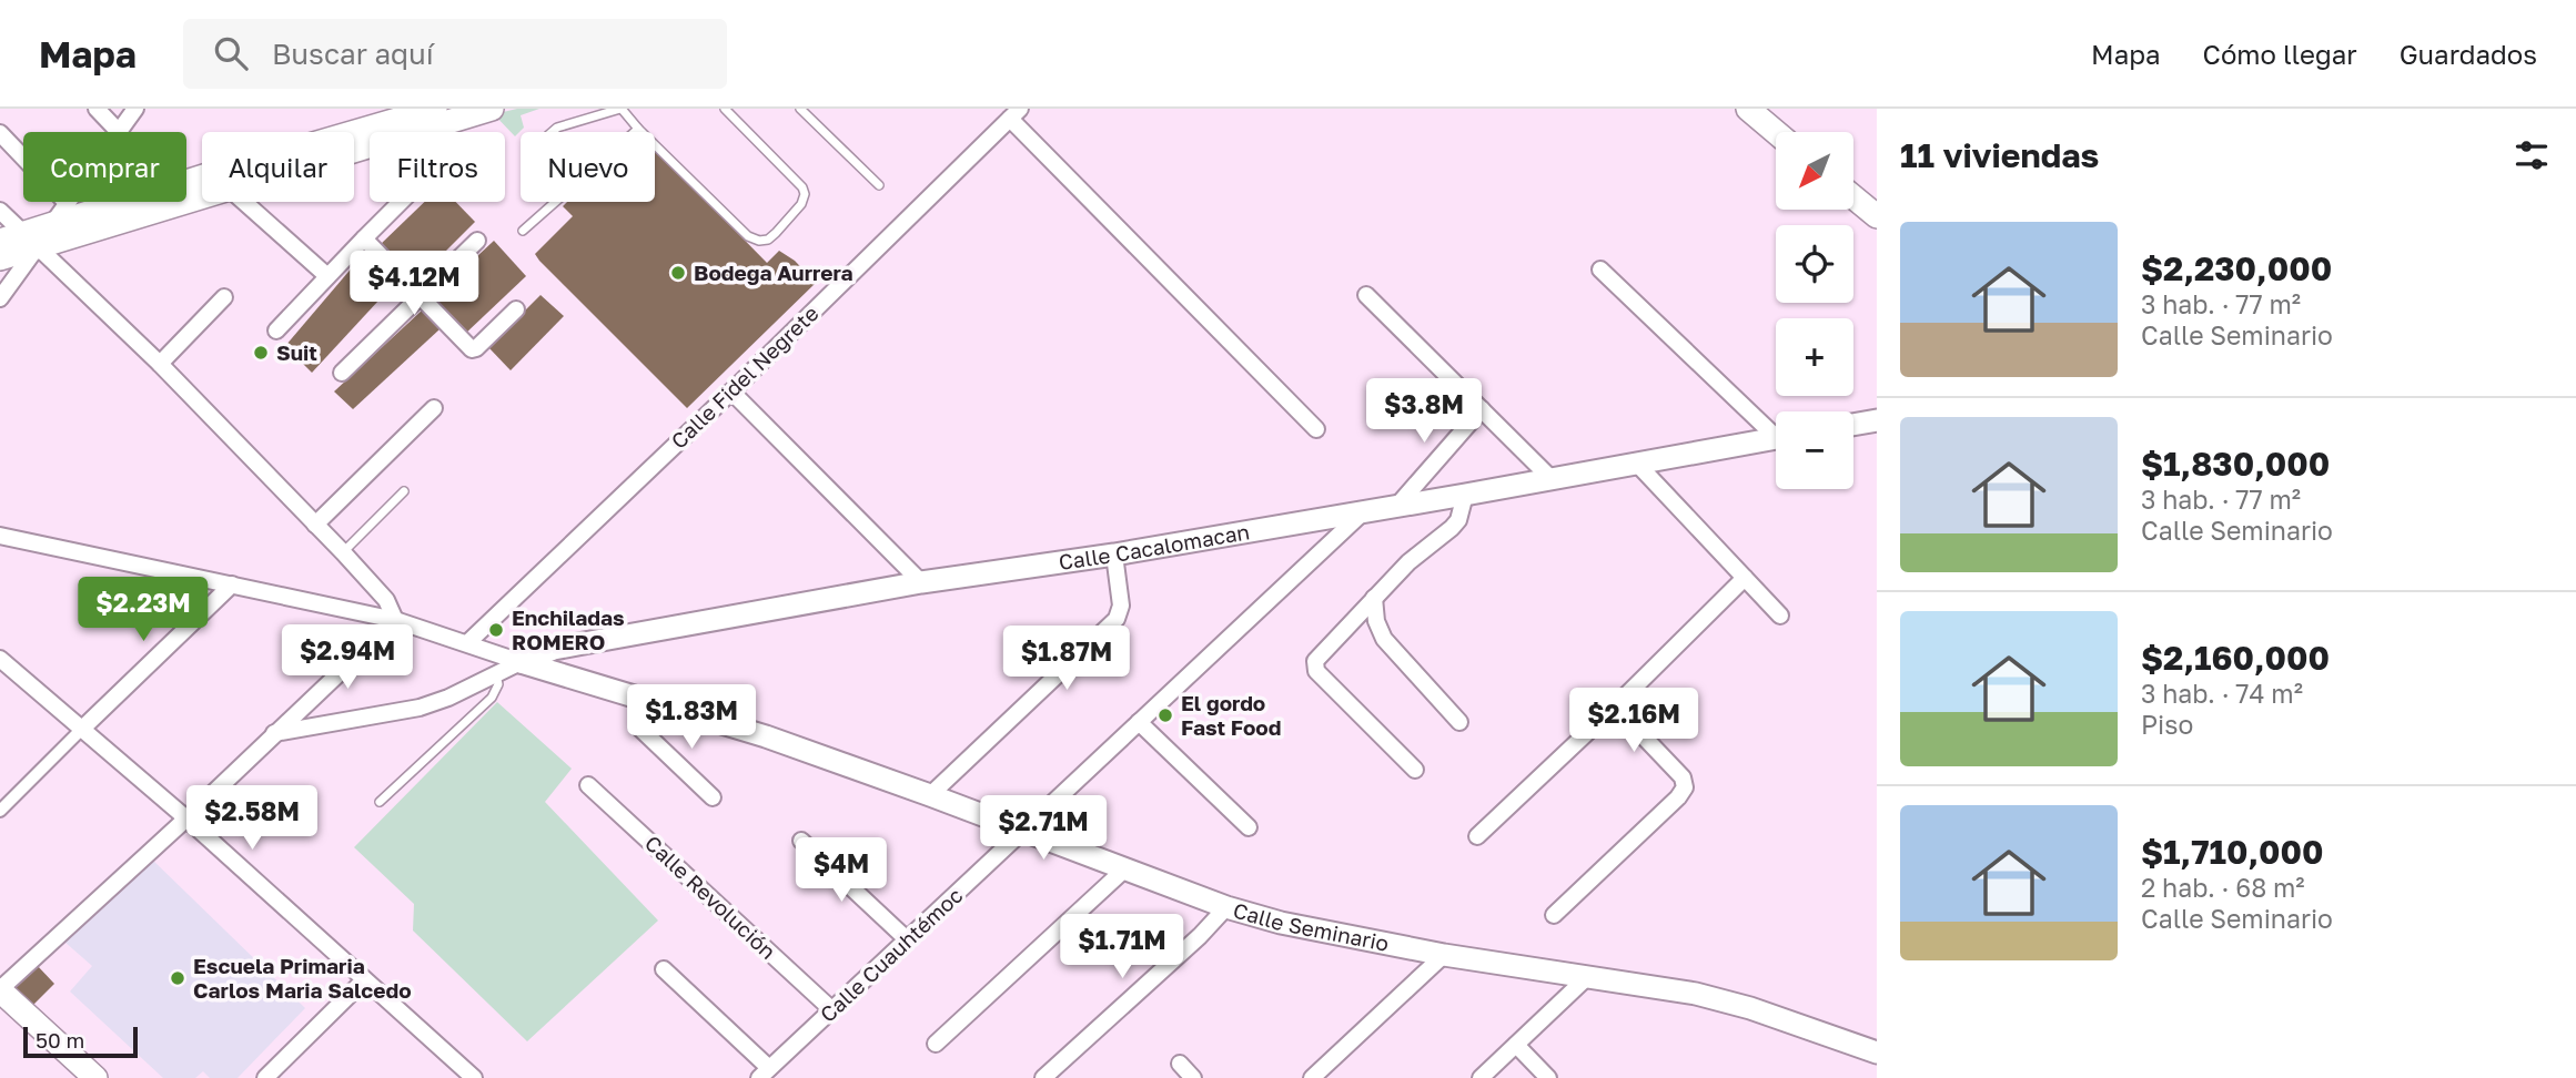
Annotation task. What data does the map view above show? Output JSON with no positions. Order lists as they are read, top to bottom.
{
  "streets": {
    "street": [
      "Calle Fidel Negrete",
      "Calle Cacalomacan",
      "Calle Revolución",
      "Calle Seminario",
      "Calle Cuauhtémoc"
    ]
  },
  "crossings": [
    ["Calle Fidel Negrete", "Calle Seminario"],
    ["Calle Cacalomacan", "Calle Seminario"],
    ["Calle Cacalomacan", "Calle Cuauhtémoc"],
    ["Calle Revolución", "Calle Cuauhtémoc"],
    ["Calle Seminario", "Calle Cuauhtémoc"]
  ],
  "places": [
    "Bodega Aurrera",
    "Suit",
    "Enchiladas ROMERO",
    "El gordo Fast Food",
    "Escuela Primaria Carlos Maria Salcedo"
  ],
  "scale_bar": "50 m",
  "north": "bottom left",
  "page": {
    "header": "Mapa",
    "search": "Buscar aquí",
    "nav": ["Mapa", "Cómo llegar", "Guardados"],
    "heading": "11 viviendas",
    "map_buttons": ["+", "−"],
    "chip": [
      "Comprar",
      "Alquilar",
      "Filtros",
      "Nuevo"
    ],
    "list": [
      {
        "name": "$2,230,000",
        "note": "3 hab. · 77 m² · Calle Seminario"
      },
      {
        "name": "$1,830,000",
        "note": "3 hab. · 77 m² · Calle Seminario"
      },
      {
        "name": "$2,160,000",
        "note": "3 hab. · 74 m² · Piso"
      },
      {
        "name": "$1,710,000",
        "note": "2 hab. · 68 m² · Calle Seminario"
      }
    ],
    "price": [
      "$4.12M",
      "$3.8M",
      "$2.23M",
      "$2.94M",
      "$1.87M",
      "$1.83M",
      "$2.16M",
      "$2.58M",
      "$2.71M",
      "$4M",
      "$1.71M"
    ],
    "scale": "50 m"
  }
}
